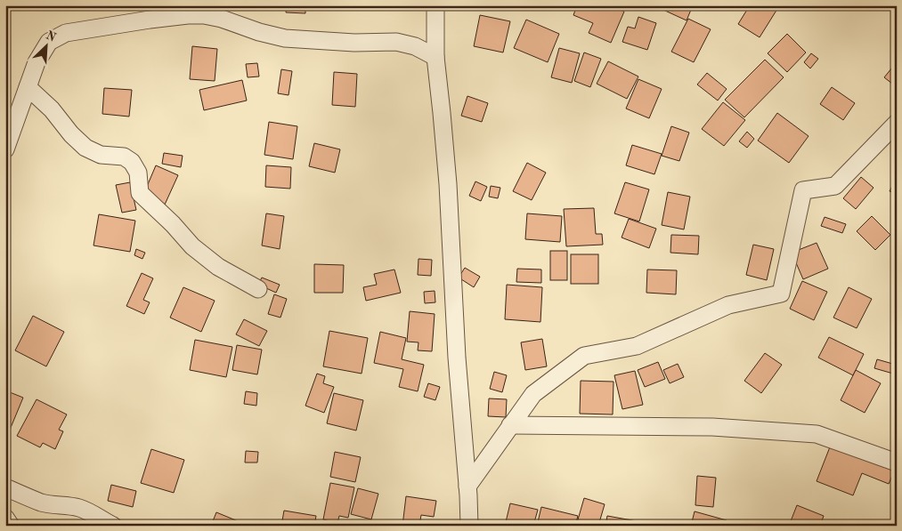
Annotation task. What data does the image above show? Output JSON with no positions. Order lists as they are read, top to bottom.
{
  "north": "top right"
}
